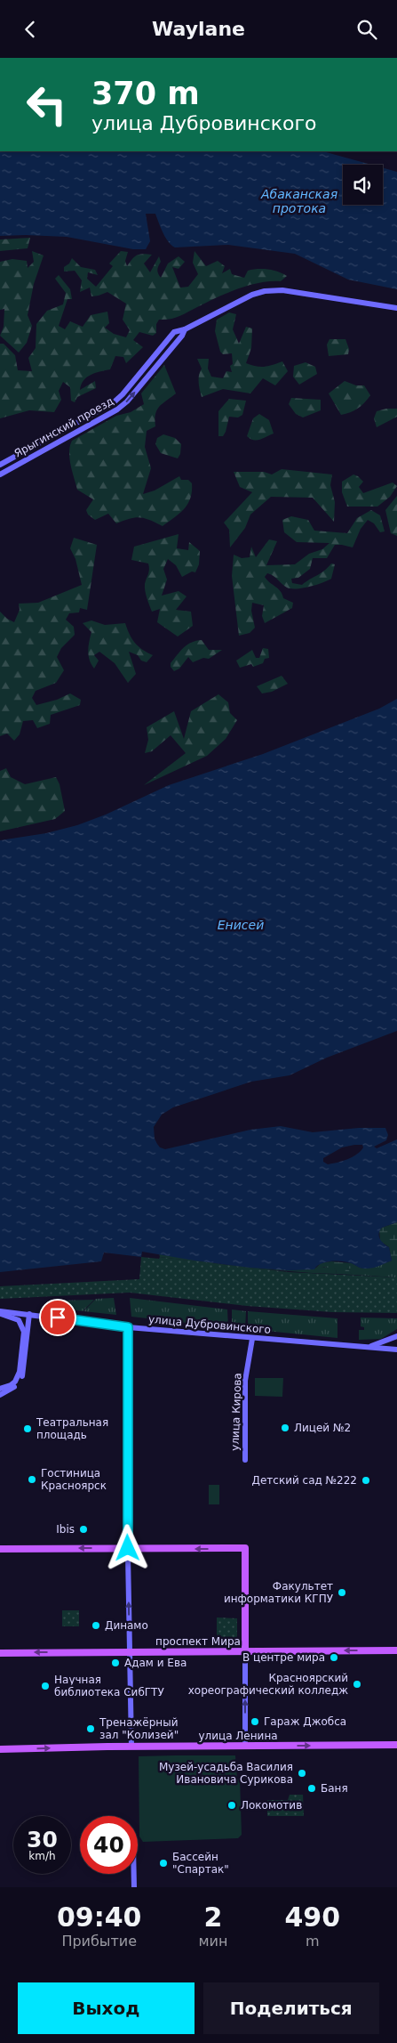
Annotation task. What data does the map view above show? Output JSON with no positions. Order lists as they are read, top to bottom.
{
  "streets": {
    "main road": [
      "Ярыгинский проезд",
      "улица Дубровинского",
      "улица Кирова",
      "проспект Мира",
      "улица Ленина"
    ]
  },
  "crossings": [
    ["улица Дубровинского", "улица Кирова"]
  ],
  "one_way": ["проспект Мира", "улица Ленина"],
  "water": ["Абаканская протока", "Енисей"],
  "places": [
    "Лицей №2",
    "Театральная площадь",
    "Гостиница Красноярск",
    "Детский сад №222",
    "Ibis",
    "Факультет информатики КГПУ",
    "Динамо",
    "В центре мира",
    "Адам и Ева",
    "Красноярский хореографический колледж",
    "Научная библиотека СибГТУ",
    "Гараж Джобса",
    "Тренажёрный зал \"Колизей\"",
    "Музей-усадьба Василия Ивановича Сурикова",
    "Баня",
    "Локомотив",
    "Бассейн \"Спартак\""
  ],
  "page": {
    "header": "Waylane",
    "turn": ["370 m", "улица Дубровинского"],
    "speed": "30 km/h",
    "limit": "40",
    "eta": [
      "09:40",
      "Прибытие",
      "2",
      "мин",
      "490",
      "m"
    ],
    "buttons": ["Выход", "Поделиться"]
  }
}
